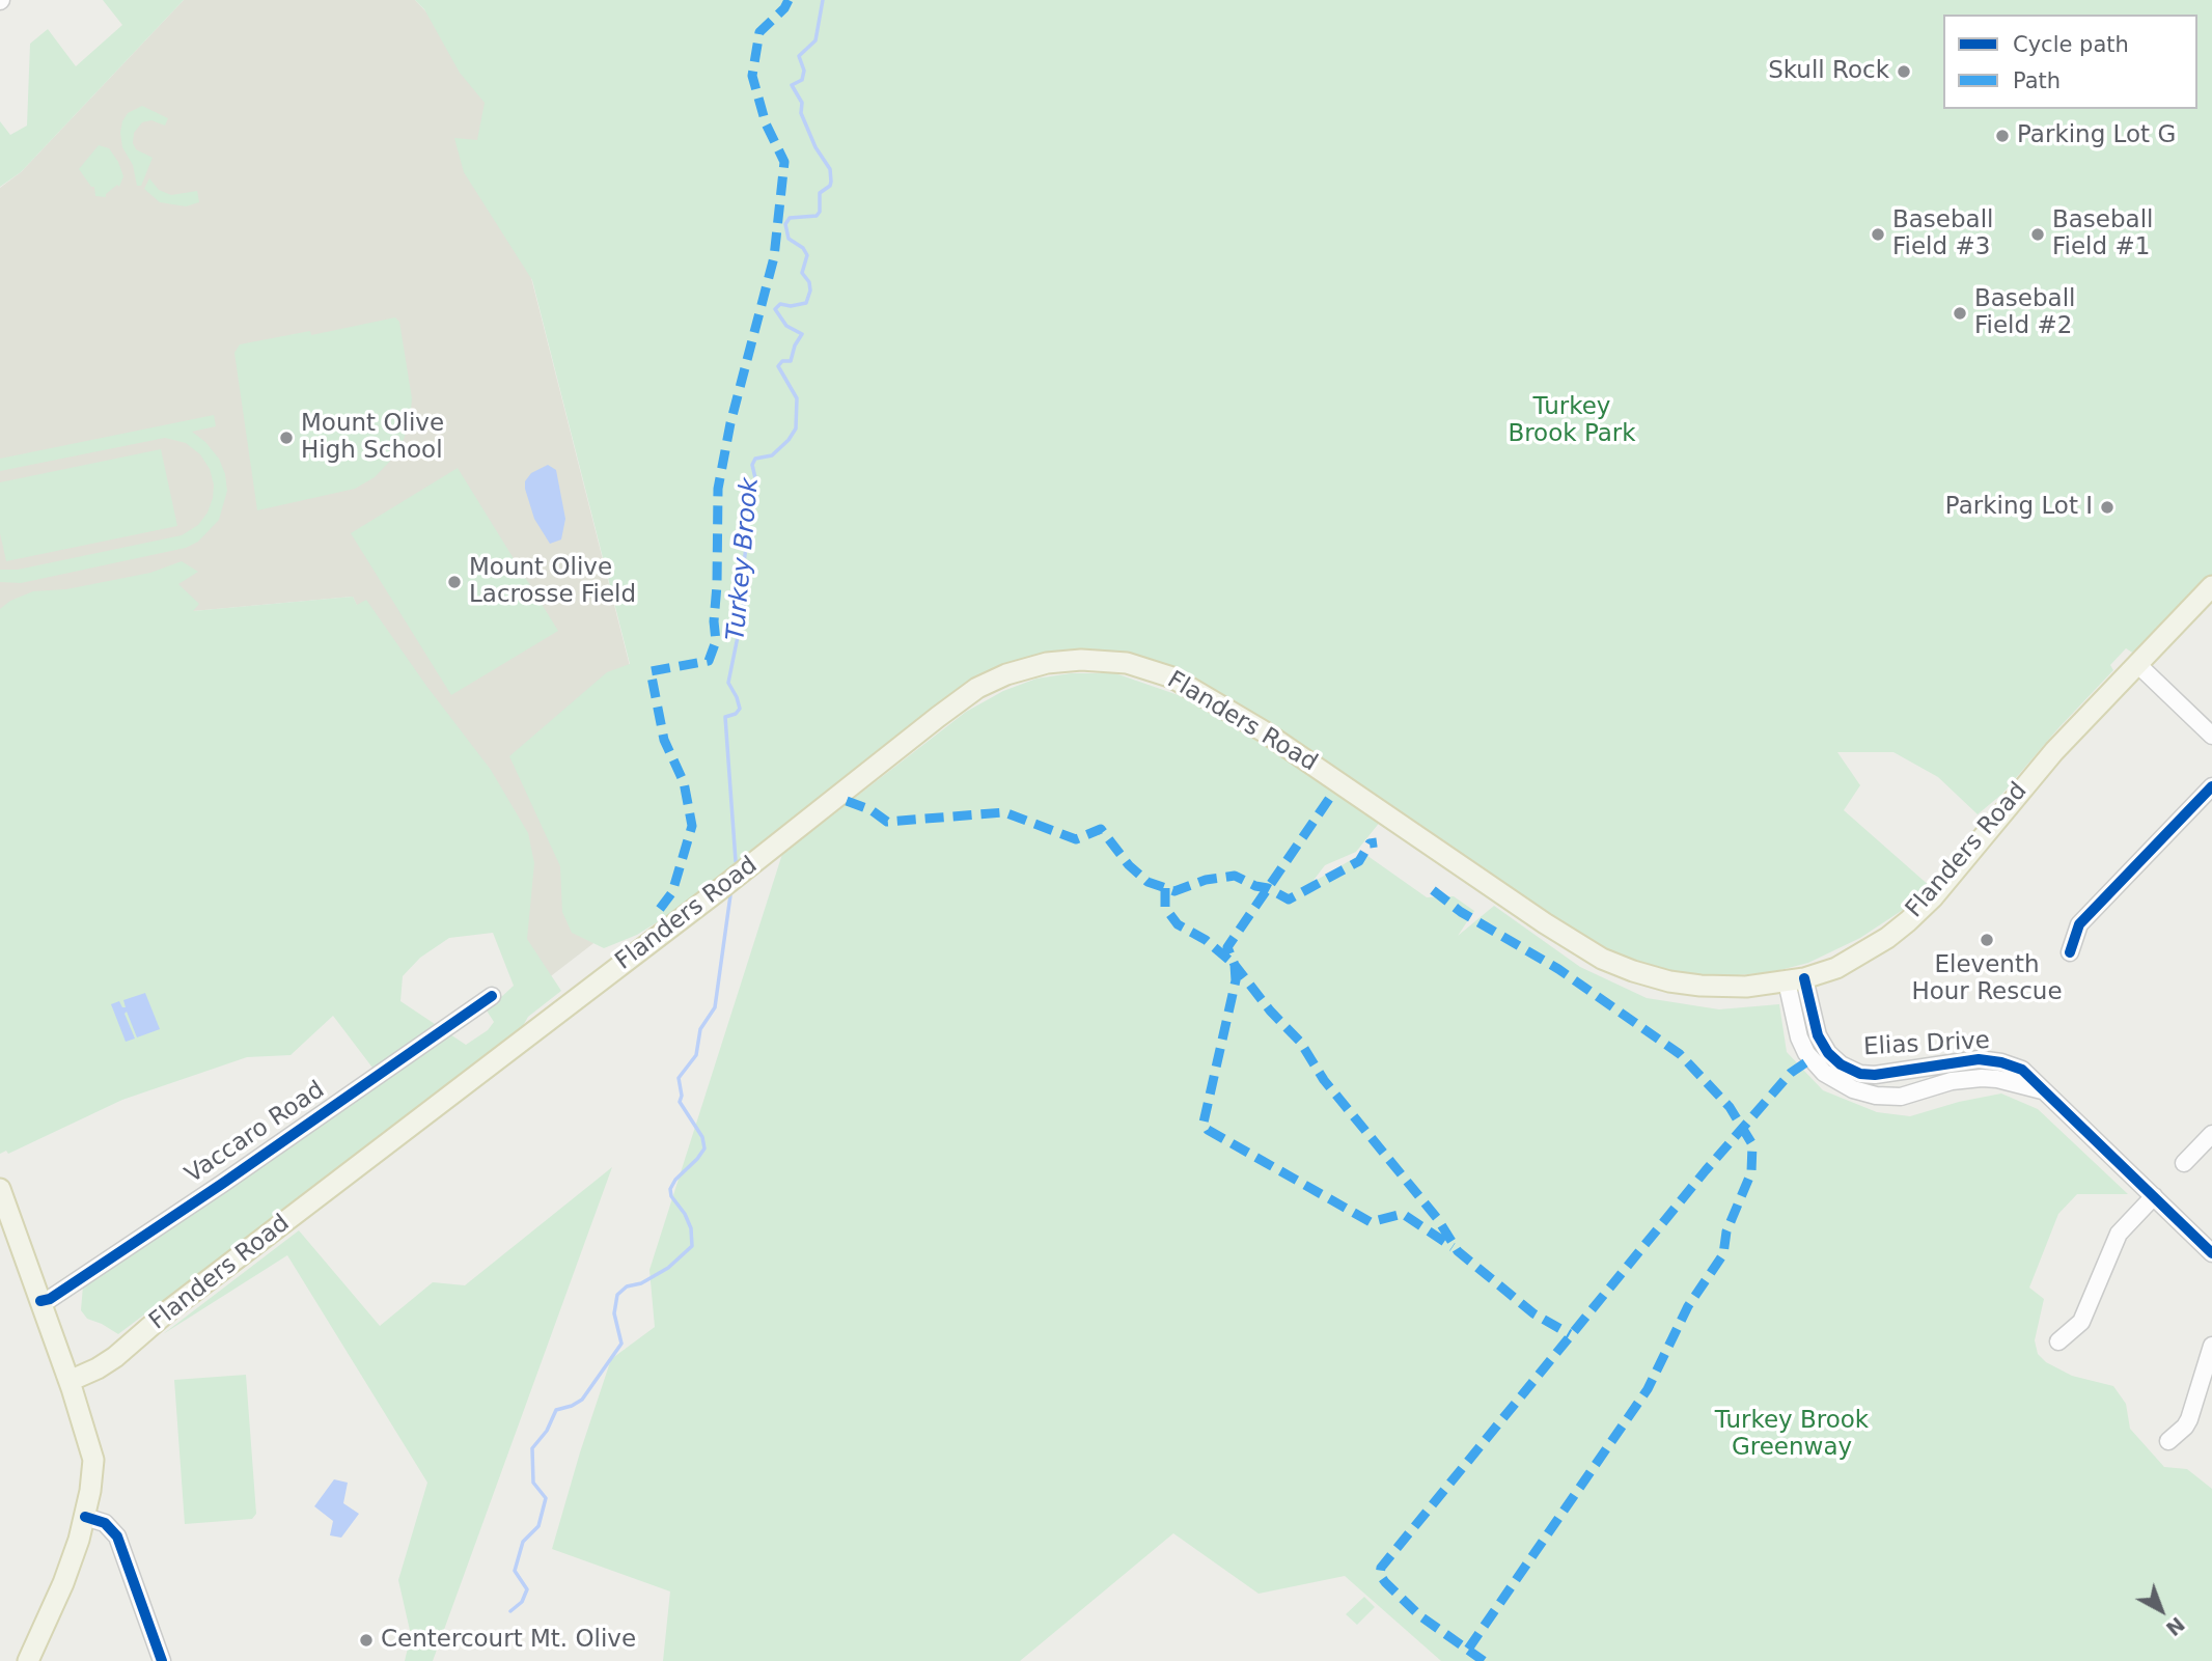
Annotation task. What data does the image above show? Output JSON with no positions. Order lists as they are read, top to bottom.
{
  "streets": {
    "main road": ["Flanders Road"],
    "street": ["Elias Drive", "Vaccaro Road"]
  },
  "crossings": [
    ["Flanders Road", "Elias Drive"]
  ],
  "water": ["Turkey Brook"],
  "parks": ["Turkey Brook Park", "Turkey Brook Greenway"],
  "places": [
    "Skull Rock",
    "Parking Lot G",
    "Baseball Field #3",
    "Baseball Field #1",
    "Baseball Field #2",
    "Mount Olive High School",
    "Parking Lot I",
    "Mount Olive Lacrosse Field",
    "Eleventh Hour Rescue",
    "Centercourt Mt. Olive"
  ],
  "legend": ["Cycle path", "Path"],
  "north": "bottom right"
}
